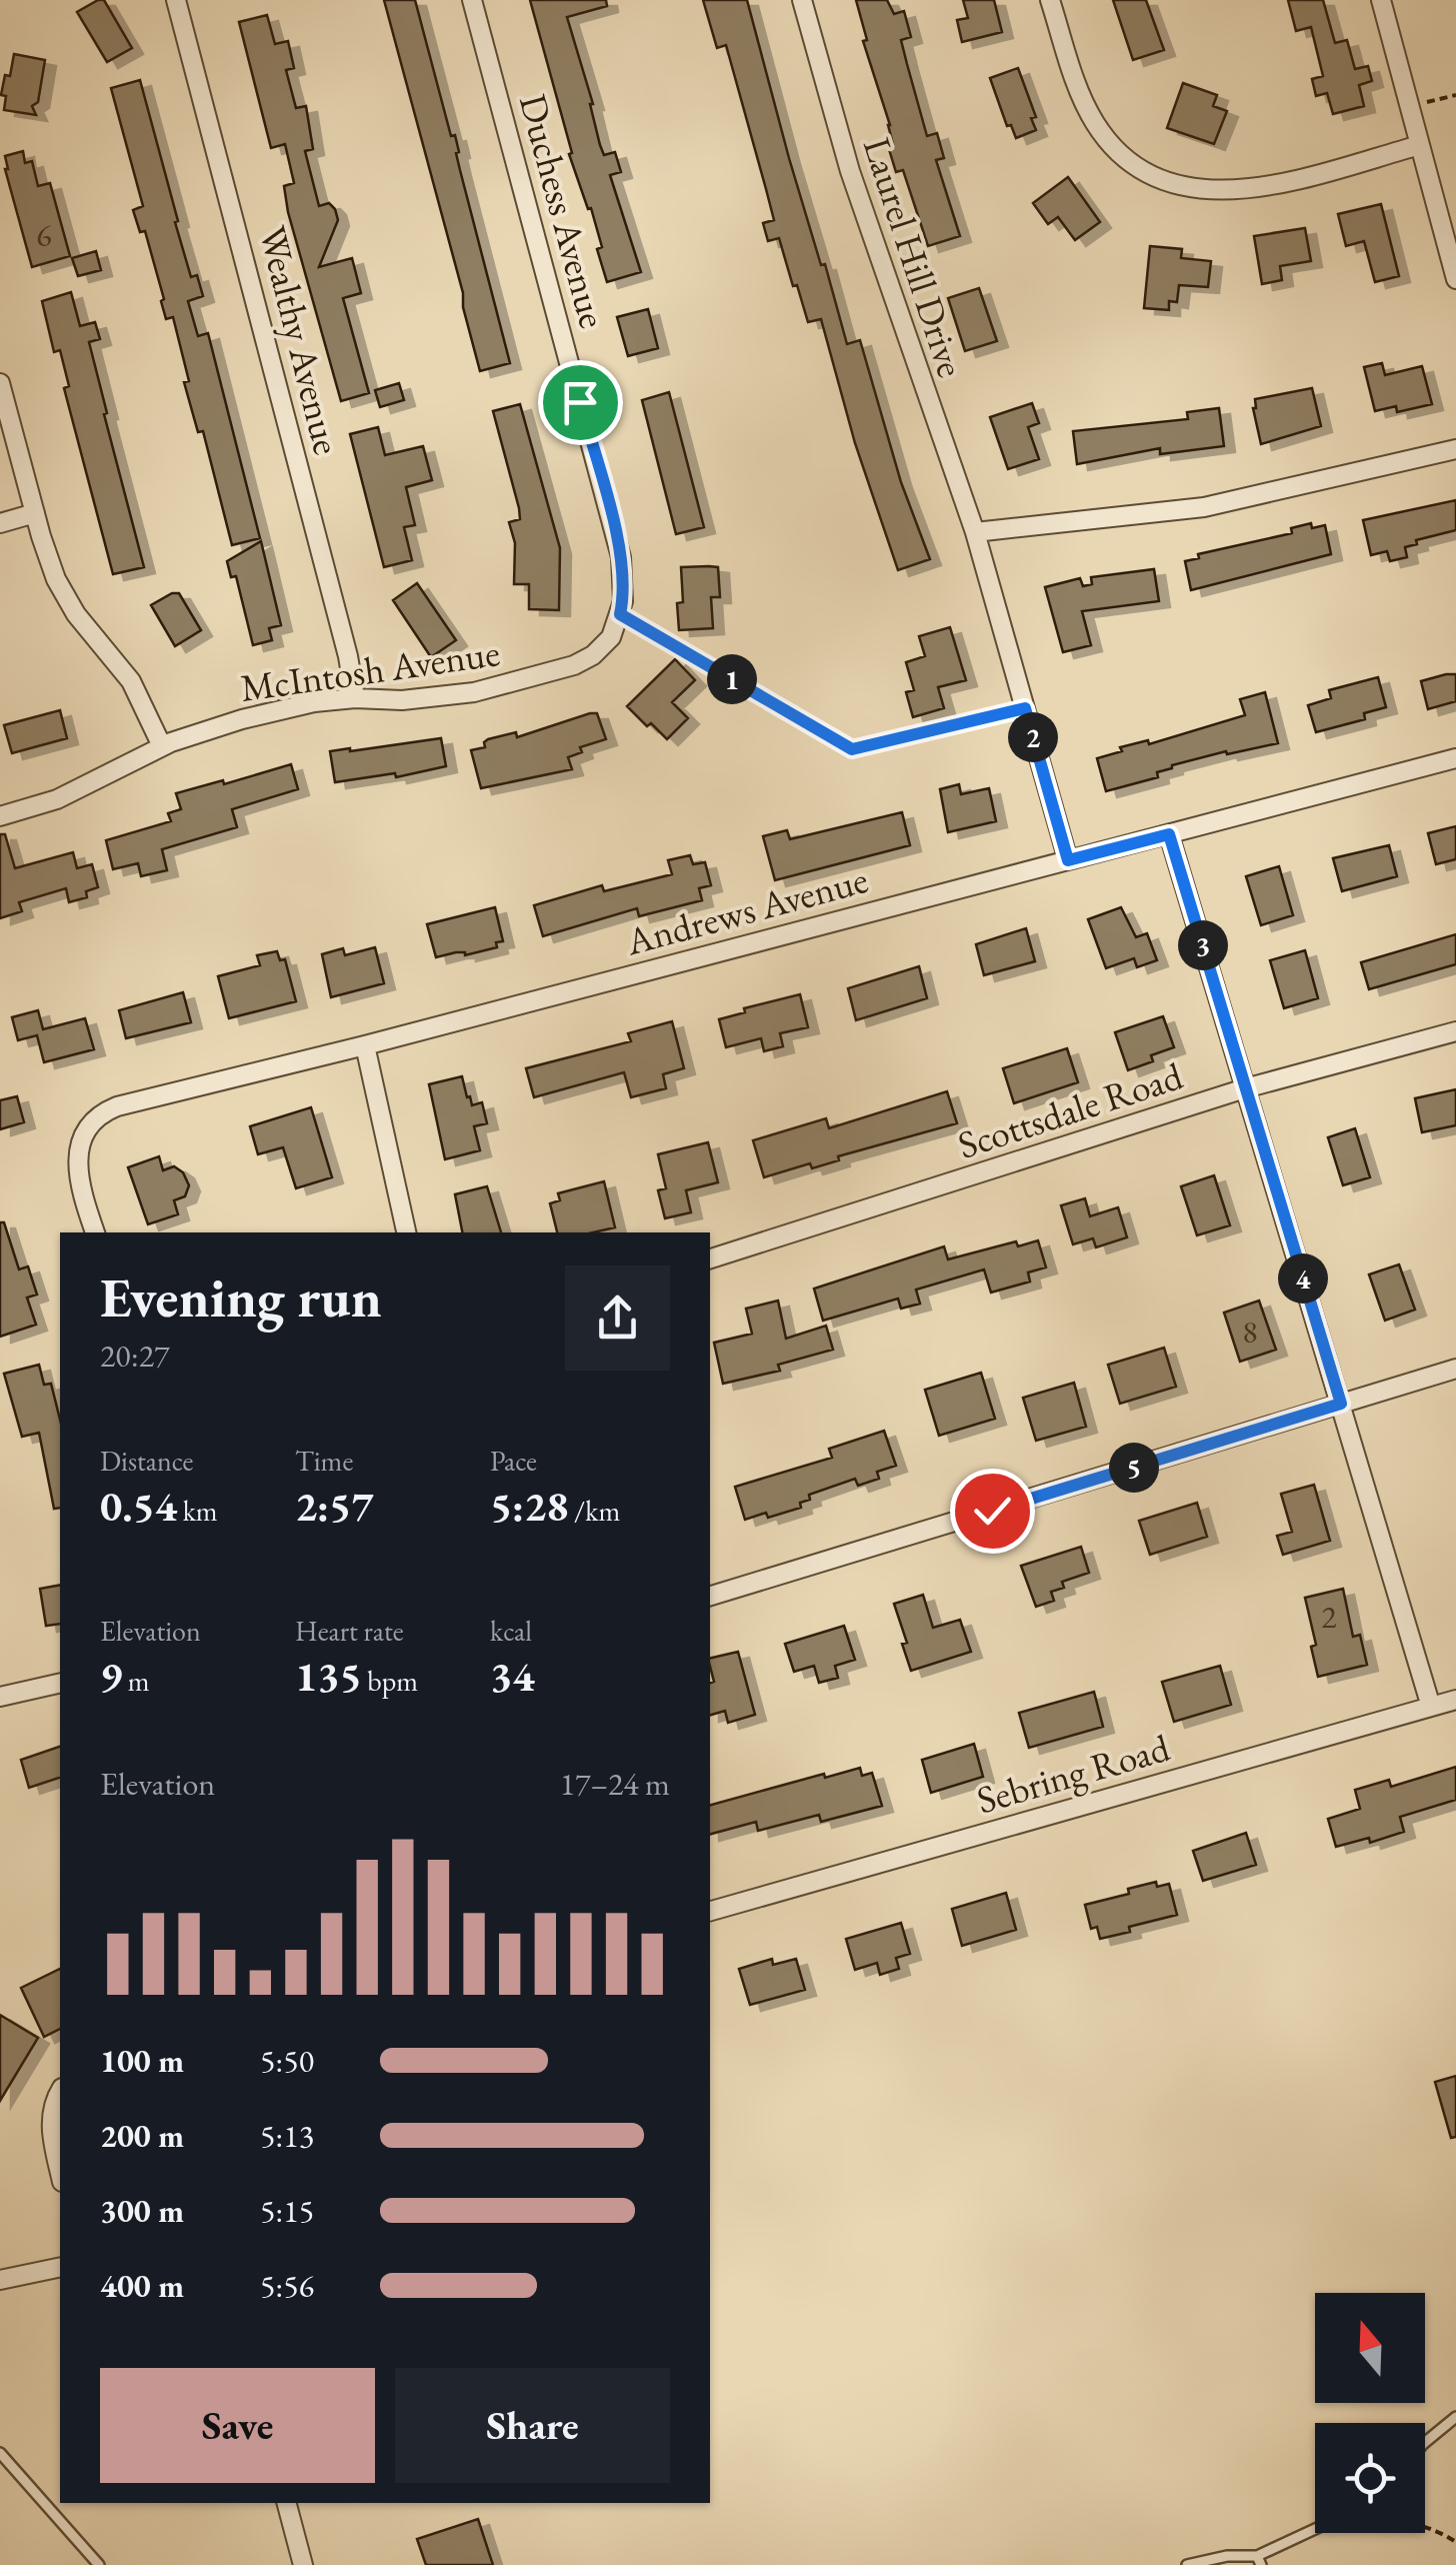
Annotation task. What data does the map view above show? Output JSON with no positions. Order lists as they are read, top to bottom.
{
  "streets": {
    "street": [
      "Duchess Avenue",
      "Laurel Hill Drive",
      "Wealthy Avenue",
      "McIntosh Avenue",
      "Andrews Avenue",
      "Scottsdale Road",
      "Sebring Road"
    ]
  },
  "crossings": [
    ["Duchess Avenue", "McIntosh Avenue"],
    ["Laurel Hill Drive", "Andrews Avenue"],
    ["Wealthy Avenue", "McIntosh Avenue"]
  ],
  "house_numbers": ["6", "8", "2"],
  "north": "top",
  "page": {
    "pins": [
      "1",
      "2",
      "3",
      "4",
      "5"
    ],
    "heading": ["Evening run", "20:27"],
    "stats": [
      ["Distance", "0.54 km"],
      ["Time", "2:57"],
      ["Pace", "5:28 /km"],
      ["Elevation", "9 m"],
      ["Heart rate", "135 bpm"],
      ["kcal", "34"]
    ],
    "chart": ["Elevation", "17–24 m"],
    "list": [
      {
        "name": "100 m",
        "note": "5:50"
      },
      {
        "name": "200 m",
        "note": "5:13"
      },
      {
        "name": "300 m",
        "note": "5:15"
      },
      {
        "name": "400 m",
        "note": "5:56"
      }
    ],
    "buttons": ["Save", "Share"]
  }
}
